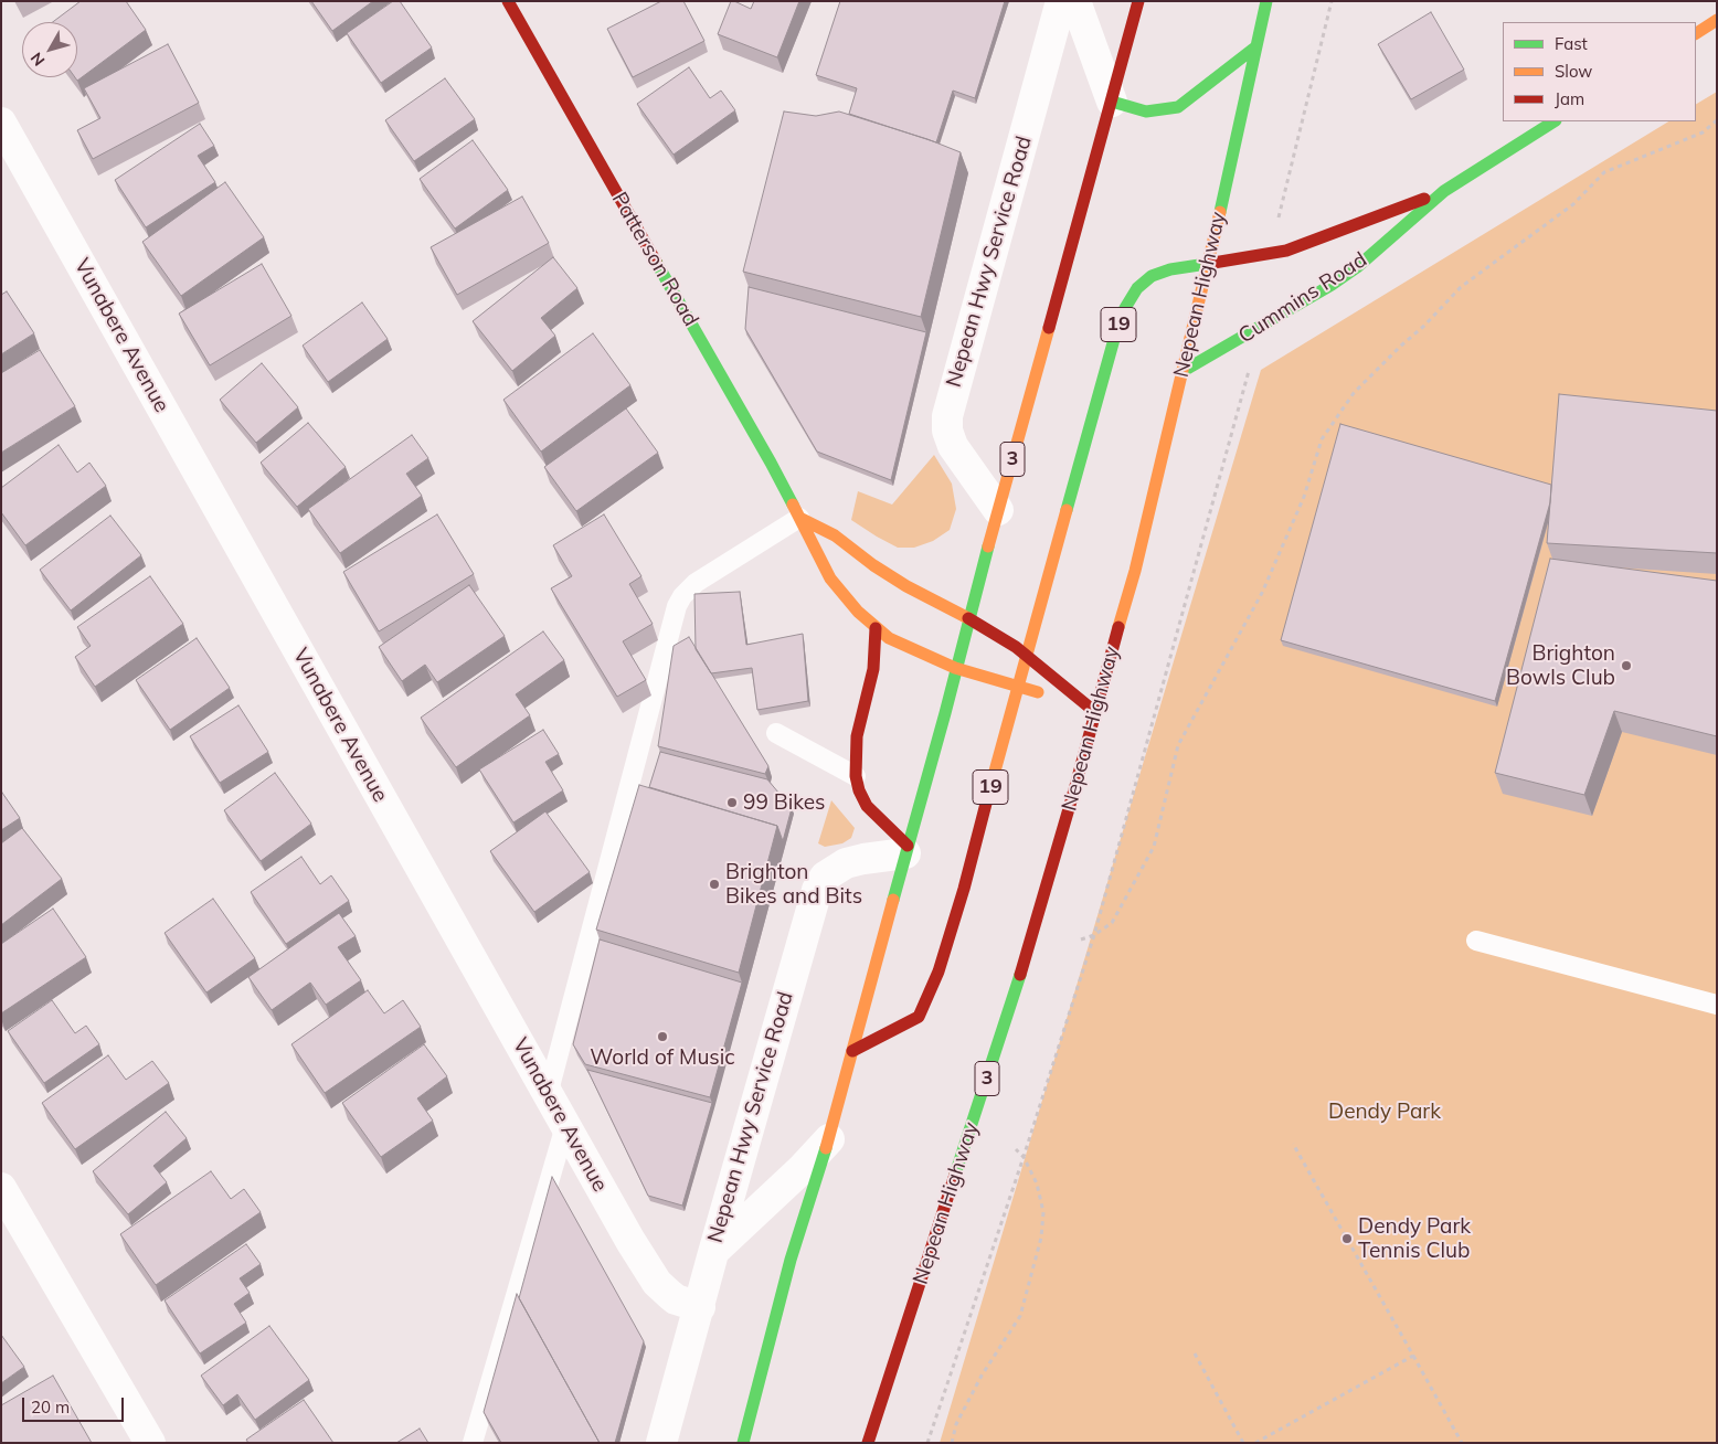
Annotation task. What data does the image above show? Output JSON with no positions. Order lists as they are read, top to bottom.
{
  "streets": {
    "main road": [
      "Patterson Road",
      "Nepean Highway",
      "Cummins Road",
      "19",
      "3"
    ],
    "street": ["Nepean Hwy Service Road", "Vunabere Avenue"]
  },
  "crossings": [
    ["Patterson Road", "Nepean Highway"],
    ["Patterson Road", "19"],
    ["Patterson Road", "3"],
    ["Nepean Hwy Service Road", "Vunabere Avenue"],
    ["Nepean Hwy Service Road", "3"],
    ["Nepean Highway", "Cummins Road"],
    ["Nepean Highway", "19"],
    ["Cummins Road", "19"],
    ["19", "3"]
  ],
  "parks": ["Dendy Park"],
  "places": [
    "Brighton Bowls Club",
    "99 Bikes",
    "Brighton Bikes and Bits",
    "World of Music",
    "Dendy Park Tennis Club"
  ],
  "legend": ["Fast", "Slow", "Jam"],
  "scale_bar": "20 m",
  "north": "bottom left"
}
